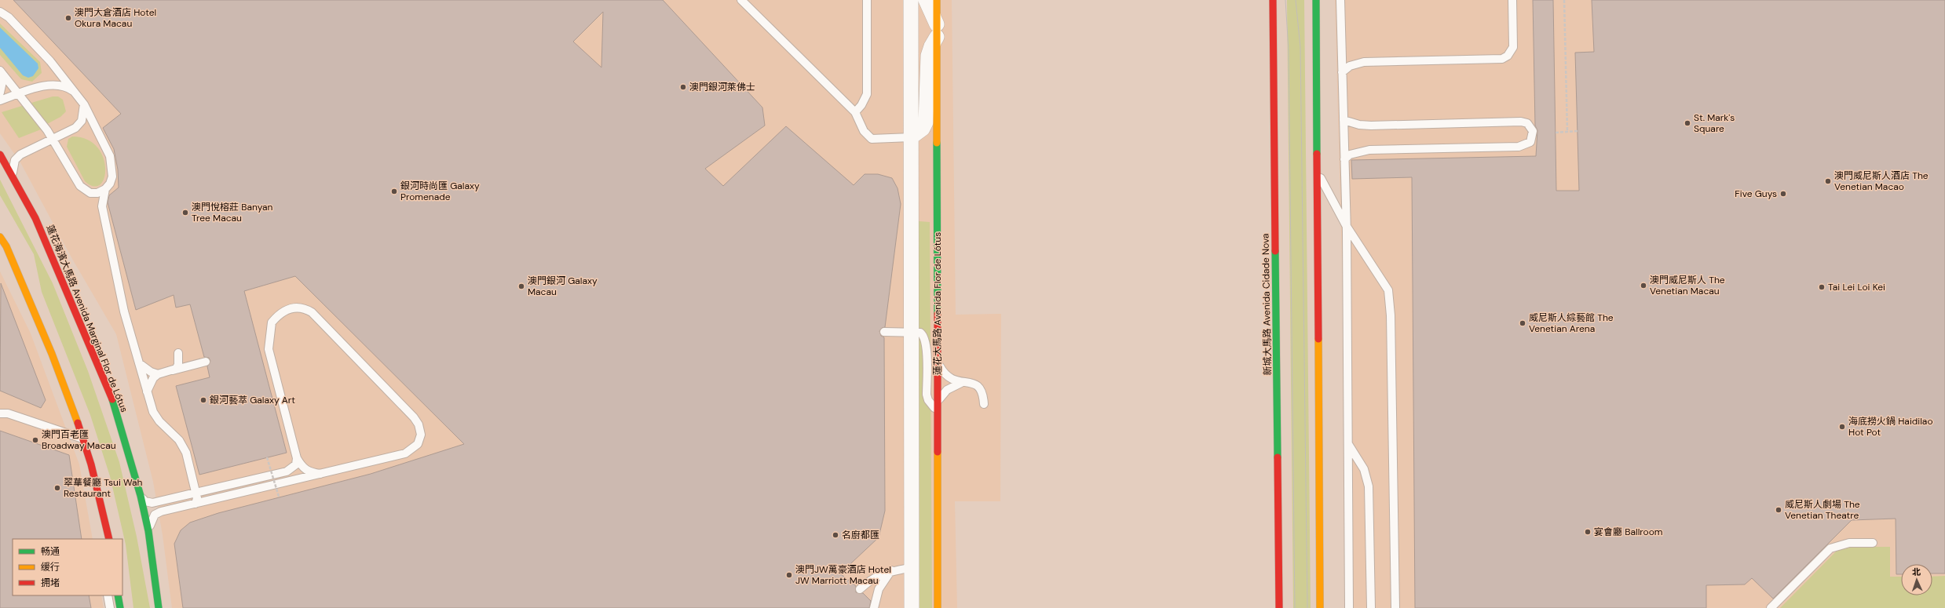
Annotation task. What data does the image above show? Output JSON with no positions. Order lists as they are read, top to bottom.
{
  "streets": {
    "main road": ["蓮花大馬路 Avenida Flor de Lótus", "新城大馬路 Avenida Cidade Nova", "蓮花海濱大馬路 Avenida Marginal Flor de Lótus"]
  },
  "places": [
    "澳門大倉酒店 Hotel Okura Macau",
    "澳門銀河萊佛士",
    "St. Mark's Square",
    "澳門威尼斯人酒店 The Venetian Macao",
    "銀河時尚匯 Galaxy Promenade",
    "Five Guys",
    "澳門悅榕莊 Banyan Tree Macau",
    "澳門威尼斯人 The Venetian Macau",
    "澳門銀河 Galaxy Macau",
    "Tai Lei Loi Kei",
    "威尼斯人綜藝館 The Venetian Arena",
    "銀河藝萃 Galaxy Art",
    "海底撈火鍋 Haidilao Hot Pot",
    "澳門百老匯 Broadway Macau",
    "翠華餐廳 Tsui Wah Restaurant",
    "威尼斯人劇場 The Venetian Theatre",
    "宴會廳 Ballroom",
    "名廚都匯",
    "澳門JW萬豪酒店 Hotel JW Marriott Macau"
  ],
  "legend": ["畅通", "缓行", "拥堵"],
  "north": "top"
}
